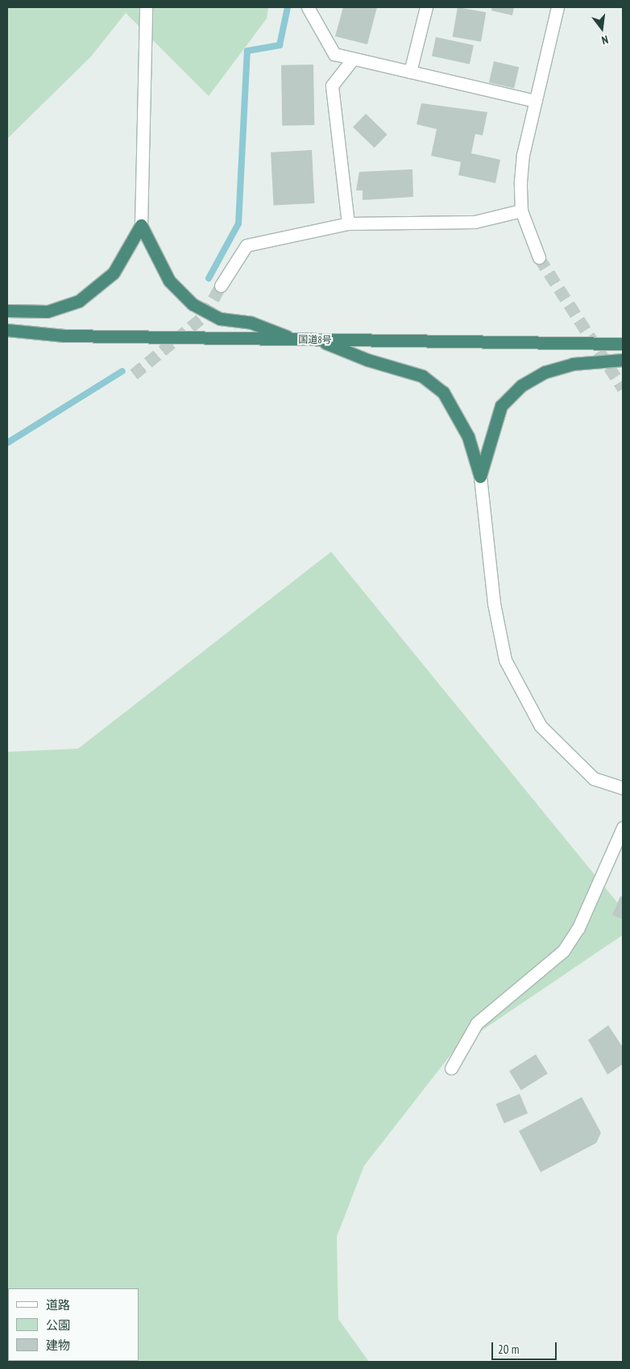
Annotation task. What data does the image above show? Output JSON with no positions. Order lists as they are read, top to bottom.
{
  "streets": {
    "highway": ["国道8号"]
  },
  "legend": ["道路", "公園", "建物"],
  "scale_bar": "20 m",
  "north": "bottom"
}
